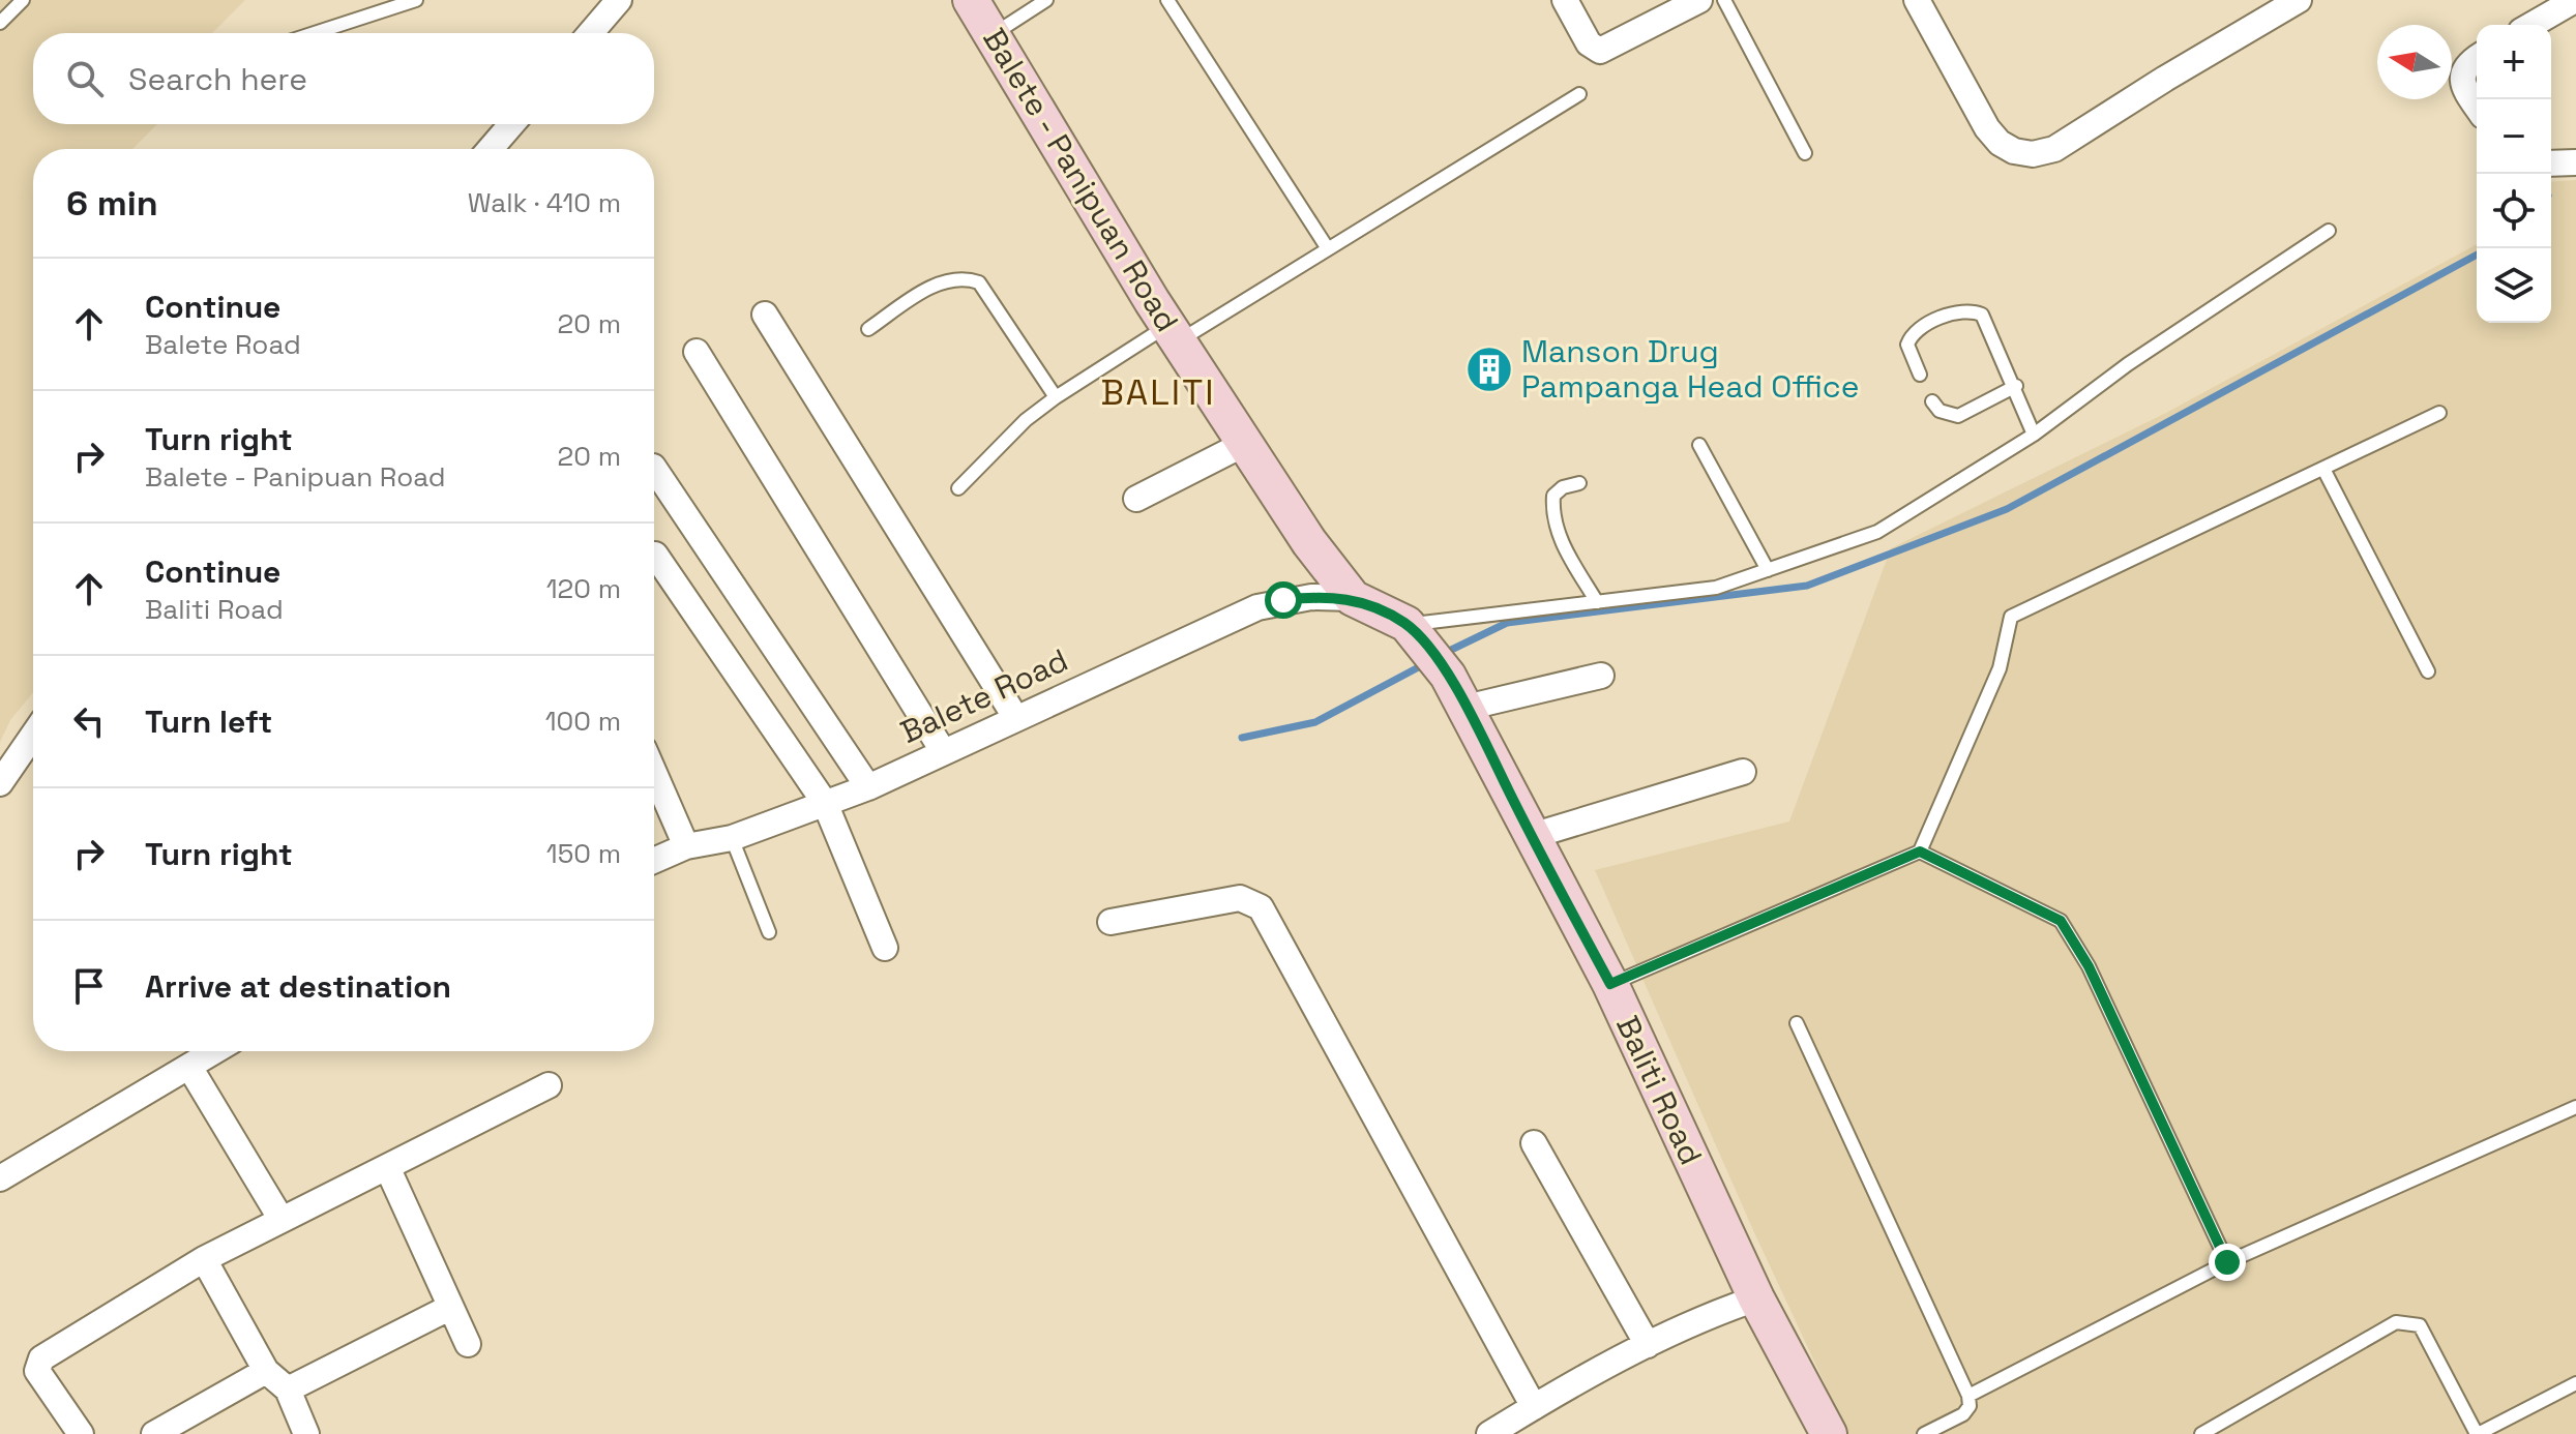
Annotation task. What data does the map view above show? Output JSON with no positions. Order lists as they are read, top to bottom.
{
  "streets": {
    "main road": ["Balete - Panipuan Road", "Baliti Road"],
    "street": ["Balete Road"]
  },
  "crossings": [
    ["Balete - Panipuan Road", "Balete Road"],
    ["Balete - Panipuan Road", "Baliti Road"]
  ],
  "districts": ["BALITI"],
  "places": {
    "building": ["Manson Drug Pampanga Head Office"]
  },
  "north": "left",
  "page": {
    "map_buttons": ["+", "−"],
    "search": "Search here",
    "heading": ["6 min", "Walk · 410 m"],
    "list": [
      ["Continue", "Balete Road", "20 m"],
      ["Turn right", "Balete - Panipuan Road", "20 m"],
      ["Continue", "Baliti Road", "120 m"],
      ["Turn left", "100 m"],
      ["Turn right", "150 m"],
      "Arrive at destination"
    ]
  }
}
